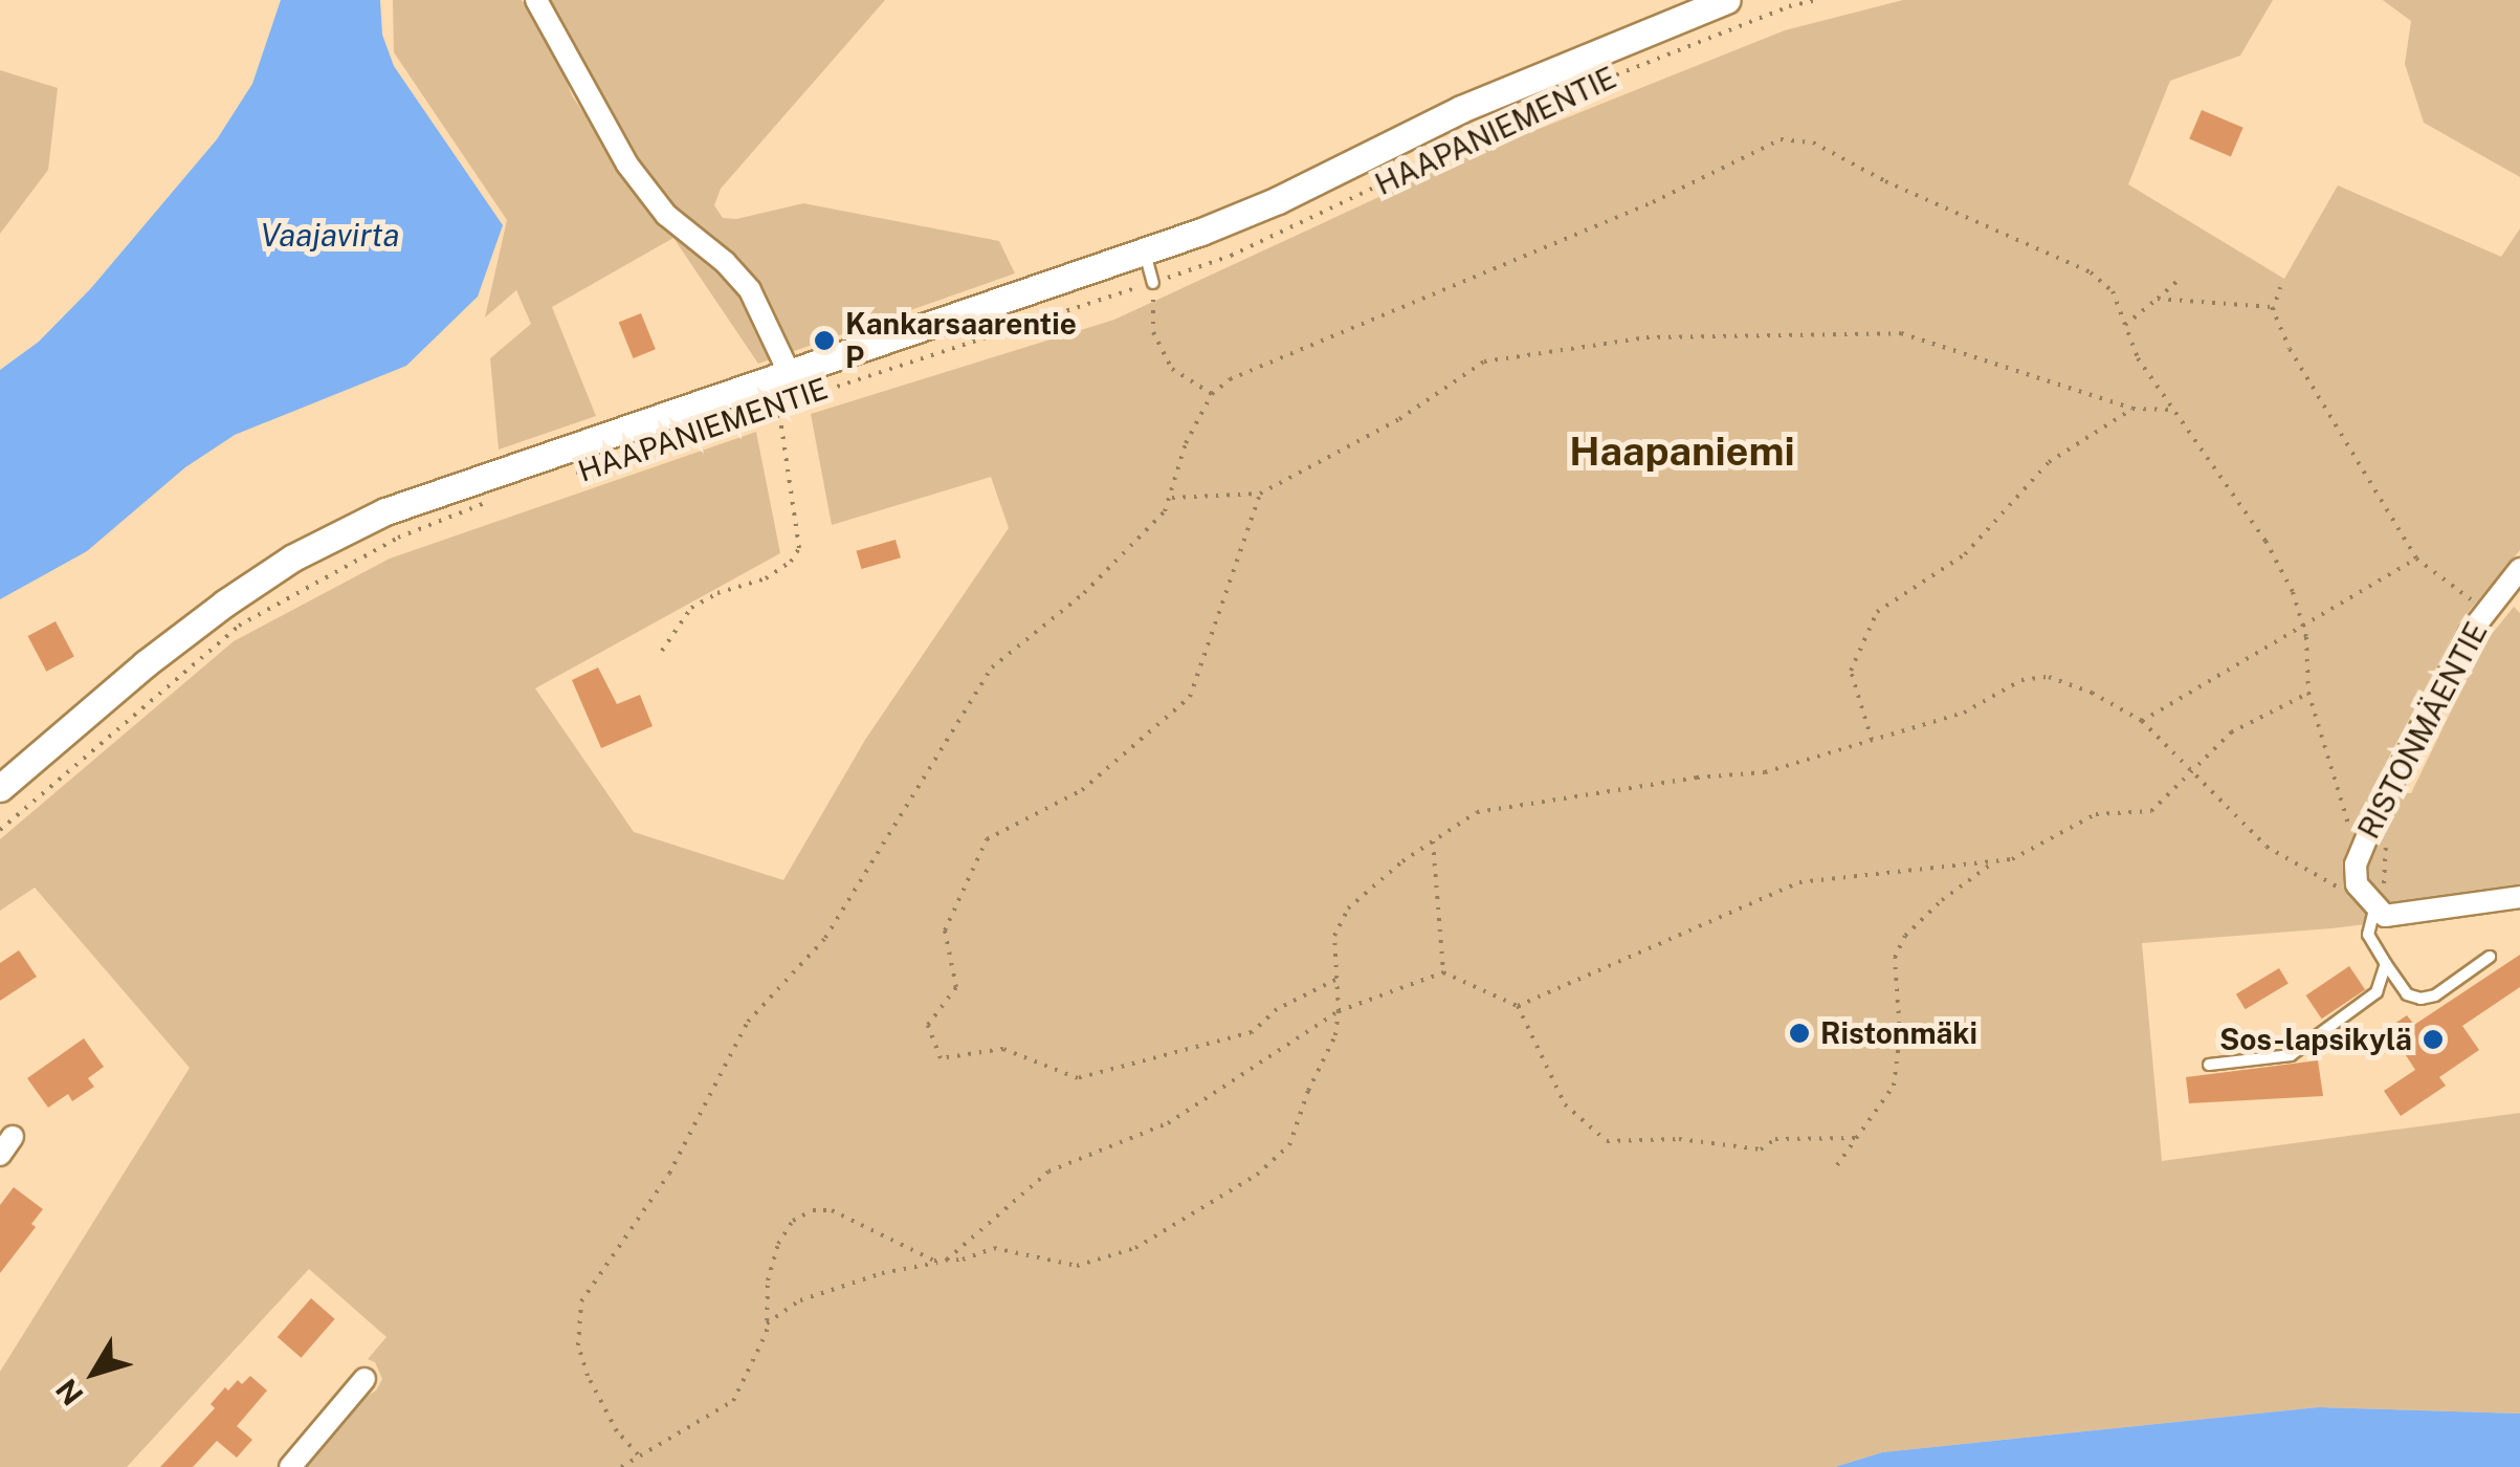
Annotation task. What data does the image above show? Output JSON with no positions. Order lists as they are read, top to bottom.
{
  "streets": {
    "street": ["HAAPANIEMENTIE", "RISTONMÄENTIE"]
  },
  "districts": ["Haapaniemi"],
  "water": ["Vaajavirta"],
  "places": ["Kankarsaarentie P", "Ristonmäki", "Sos-lapsikylä"],
  "north": "bottom left"
}
